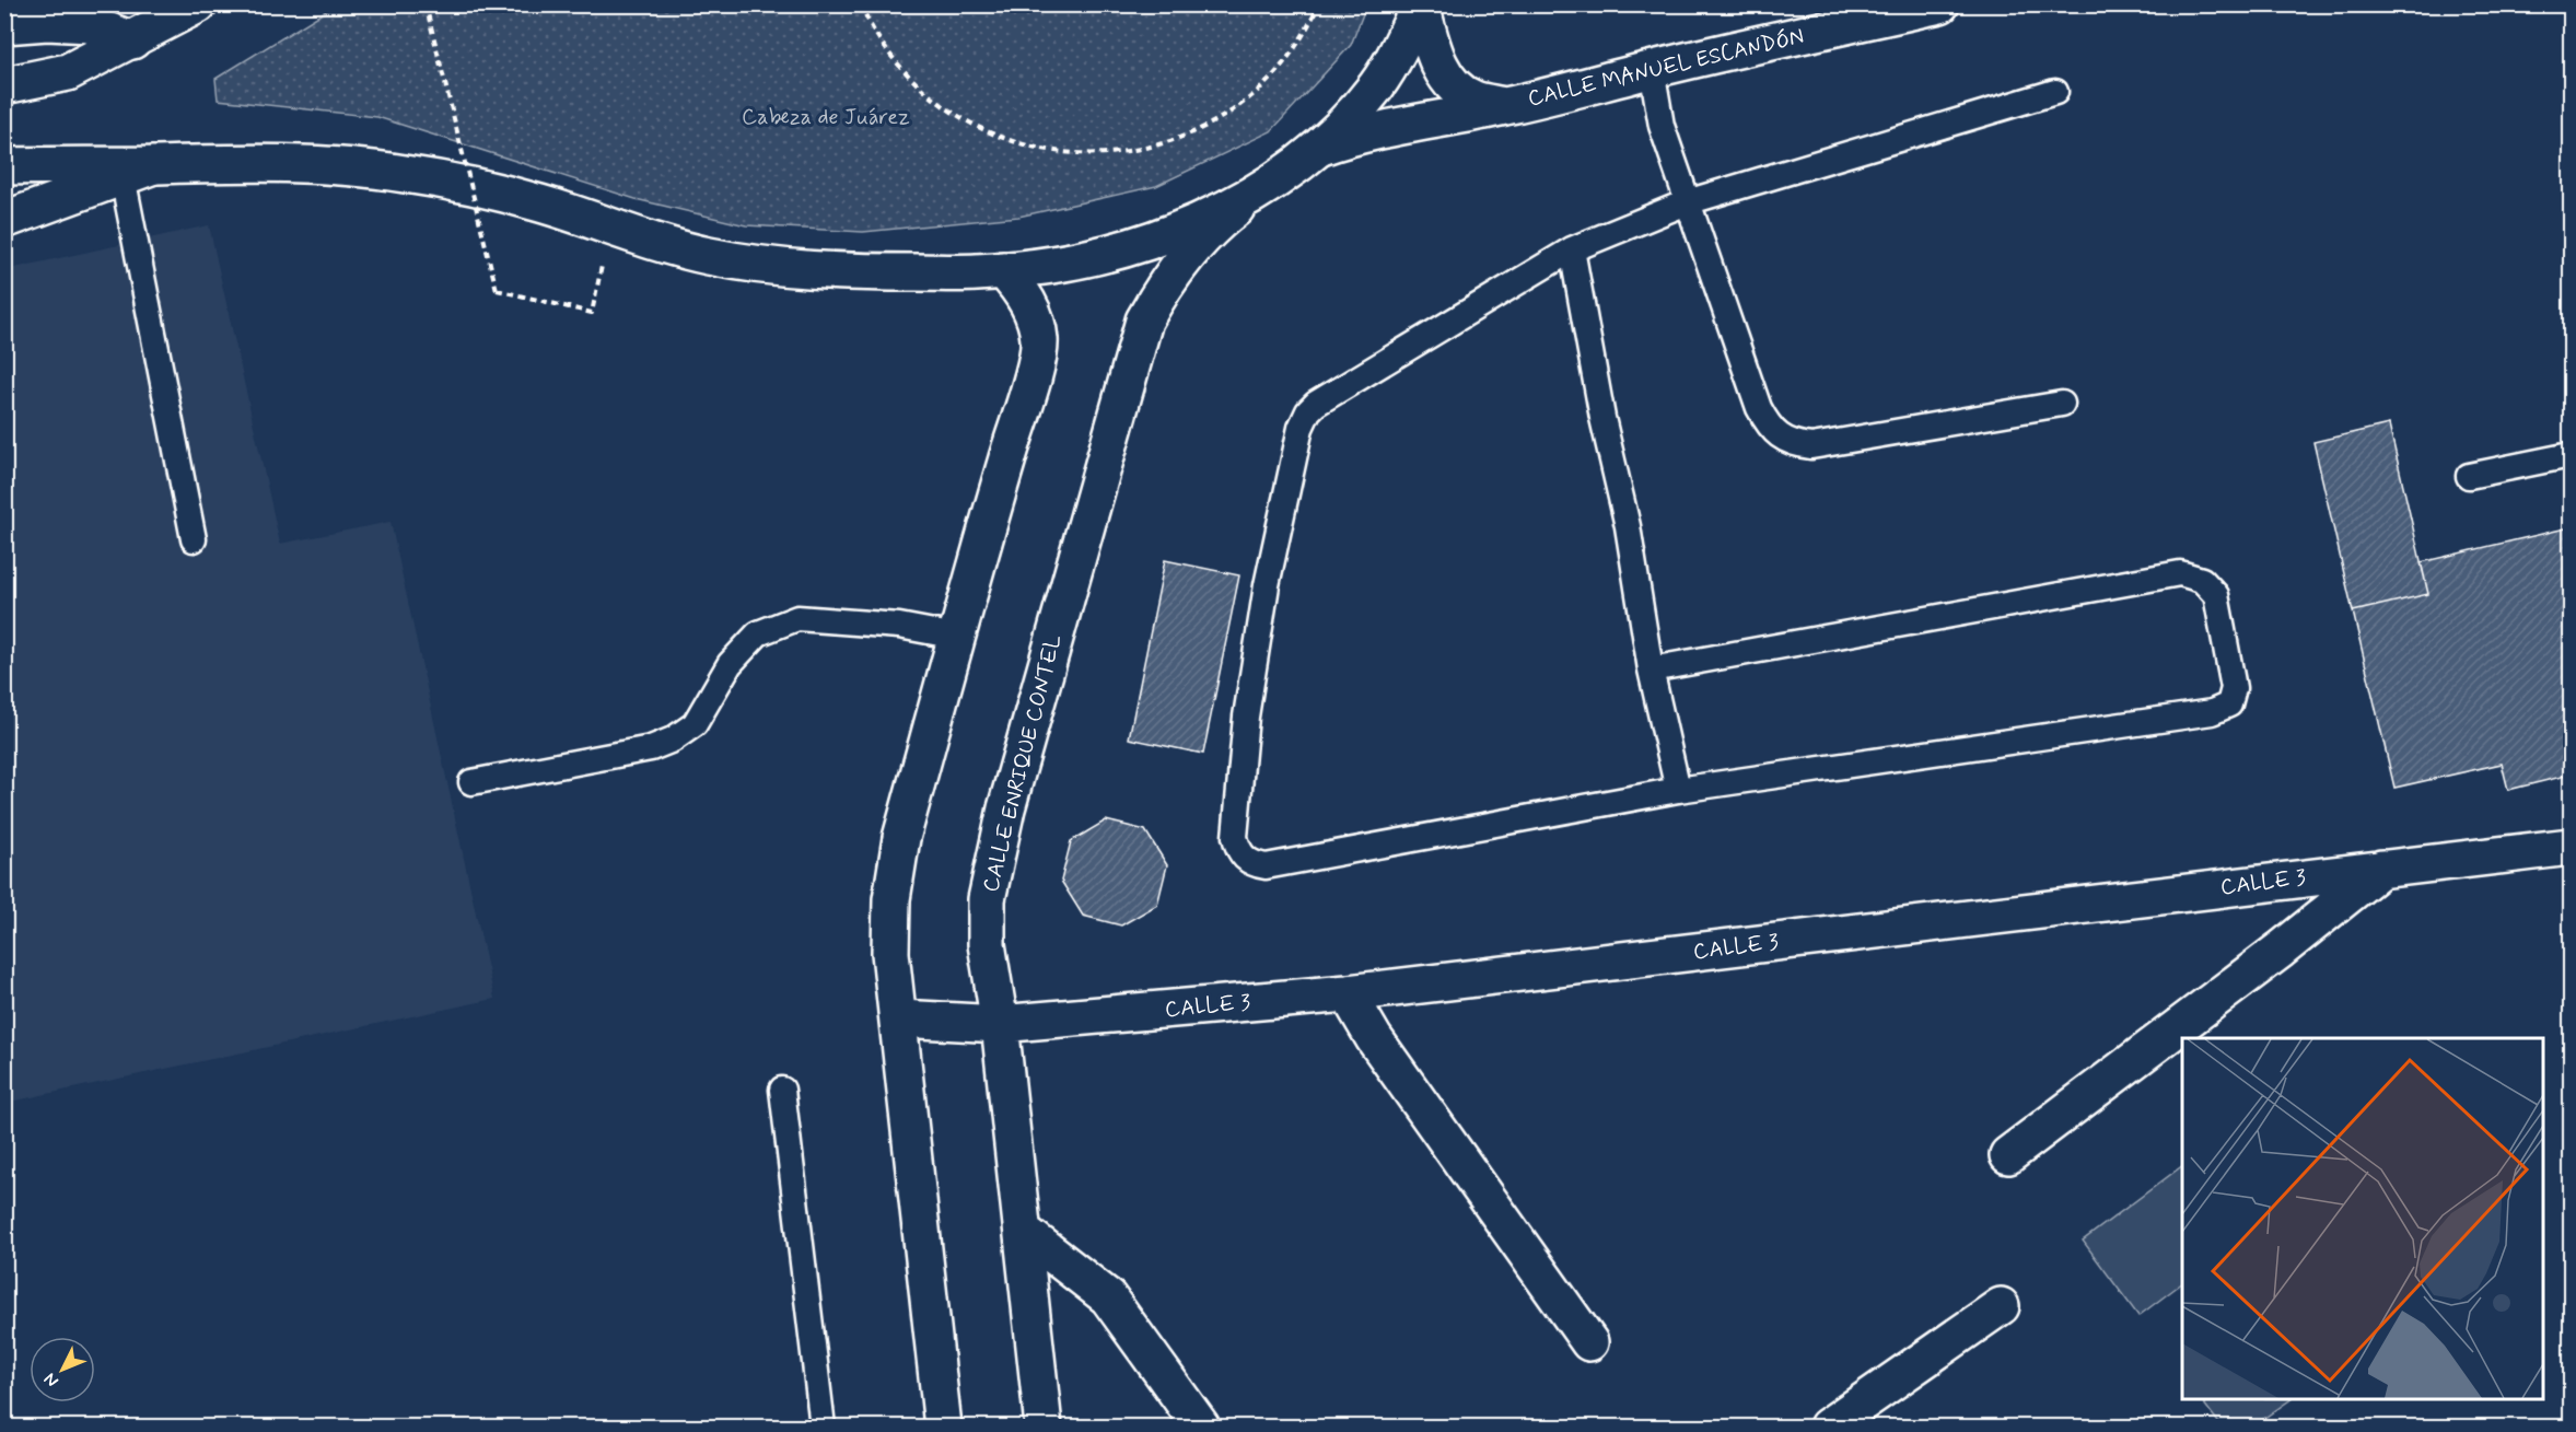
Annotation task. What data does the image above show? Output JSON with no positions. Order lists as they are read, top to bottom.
{
  "streets": {
    "street": ["CALLE MANUEL ESCANDÓN", "CALLE ENRIQUE CONTEL", "CALLE 3"]
  },
  "crossings": [
    ["CALLE ENRIQUE CONTEL", "CALLE 3"]
  ],
  "parks": ["Cabeza de Juárez"],
  "north": "bottom left"
}
